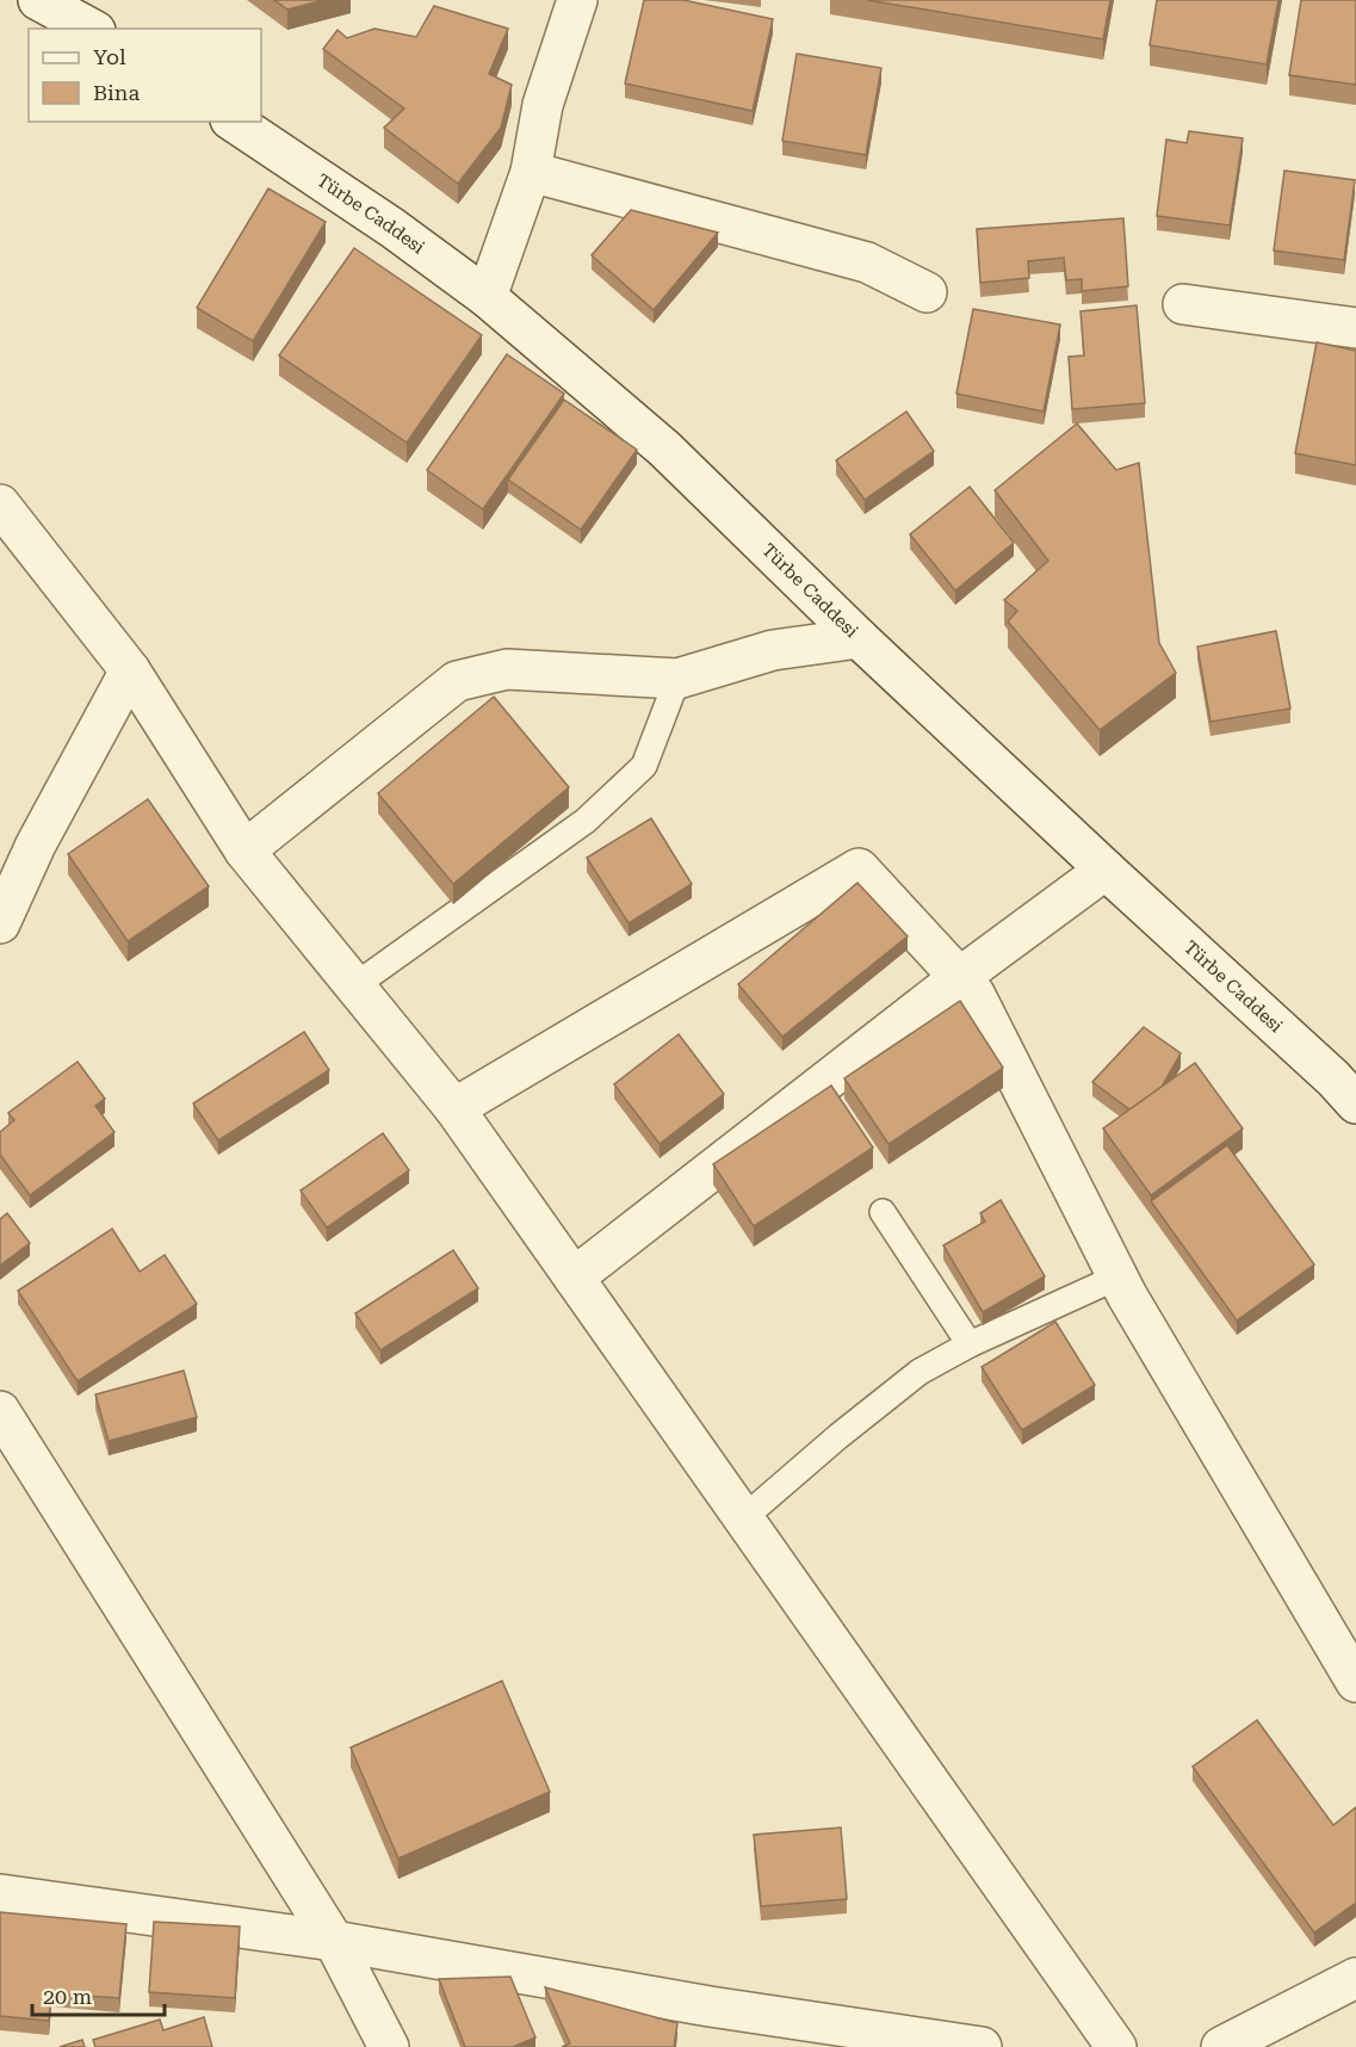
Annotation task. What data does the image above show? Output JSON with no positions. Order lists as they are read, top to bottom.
{
  "streets": {
    "street": ["Türbe Caddesi"]
  },
  "legend": ["Yol", "Bina"],
  "scale_bar": "20 m"
}
